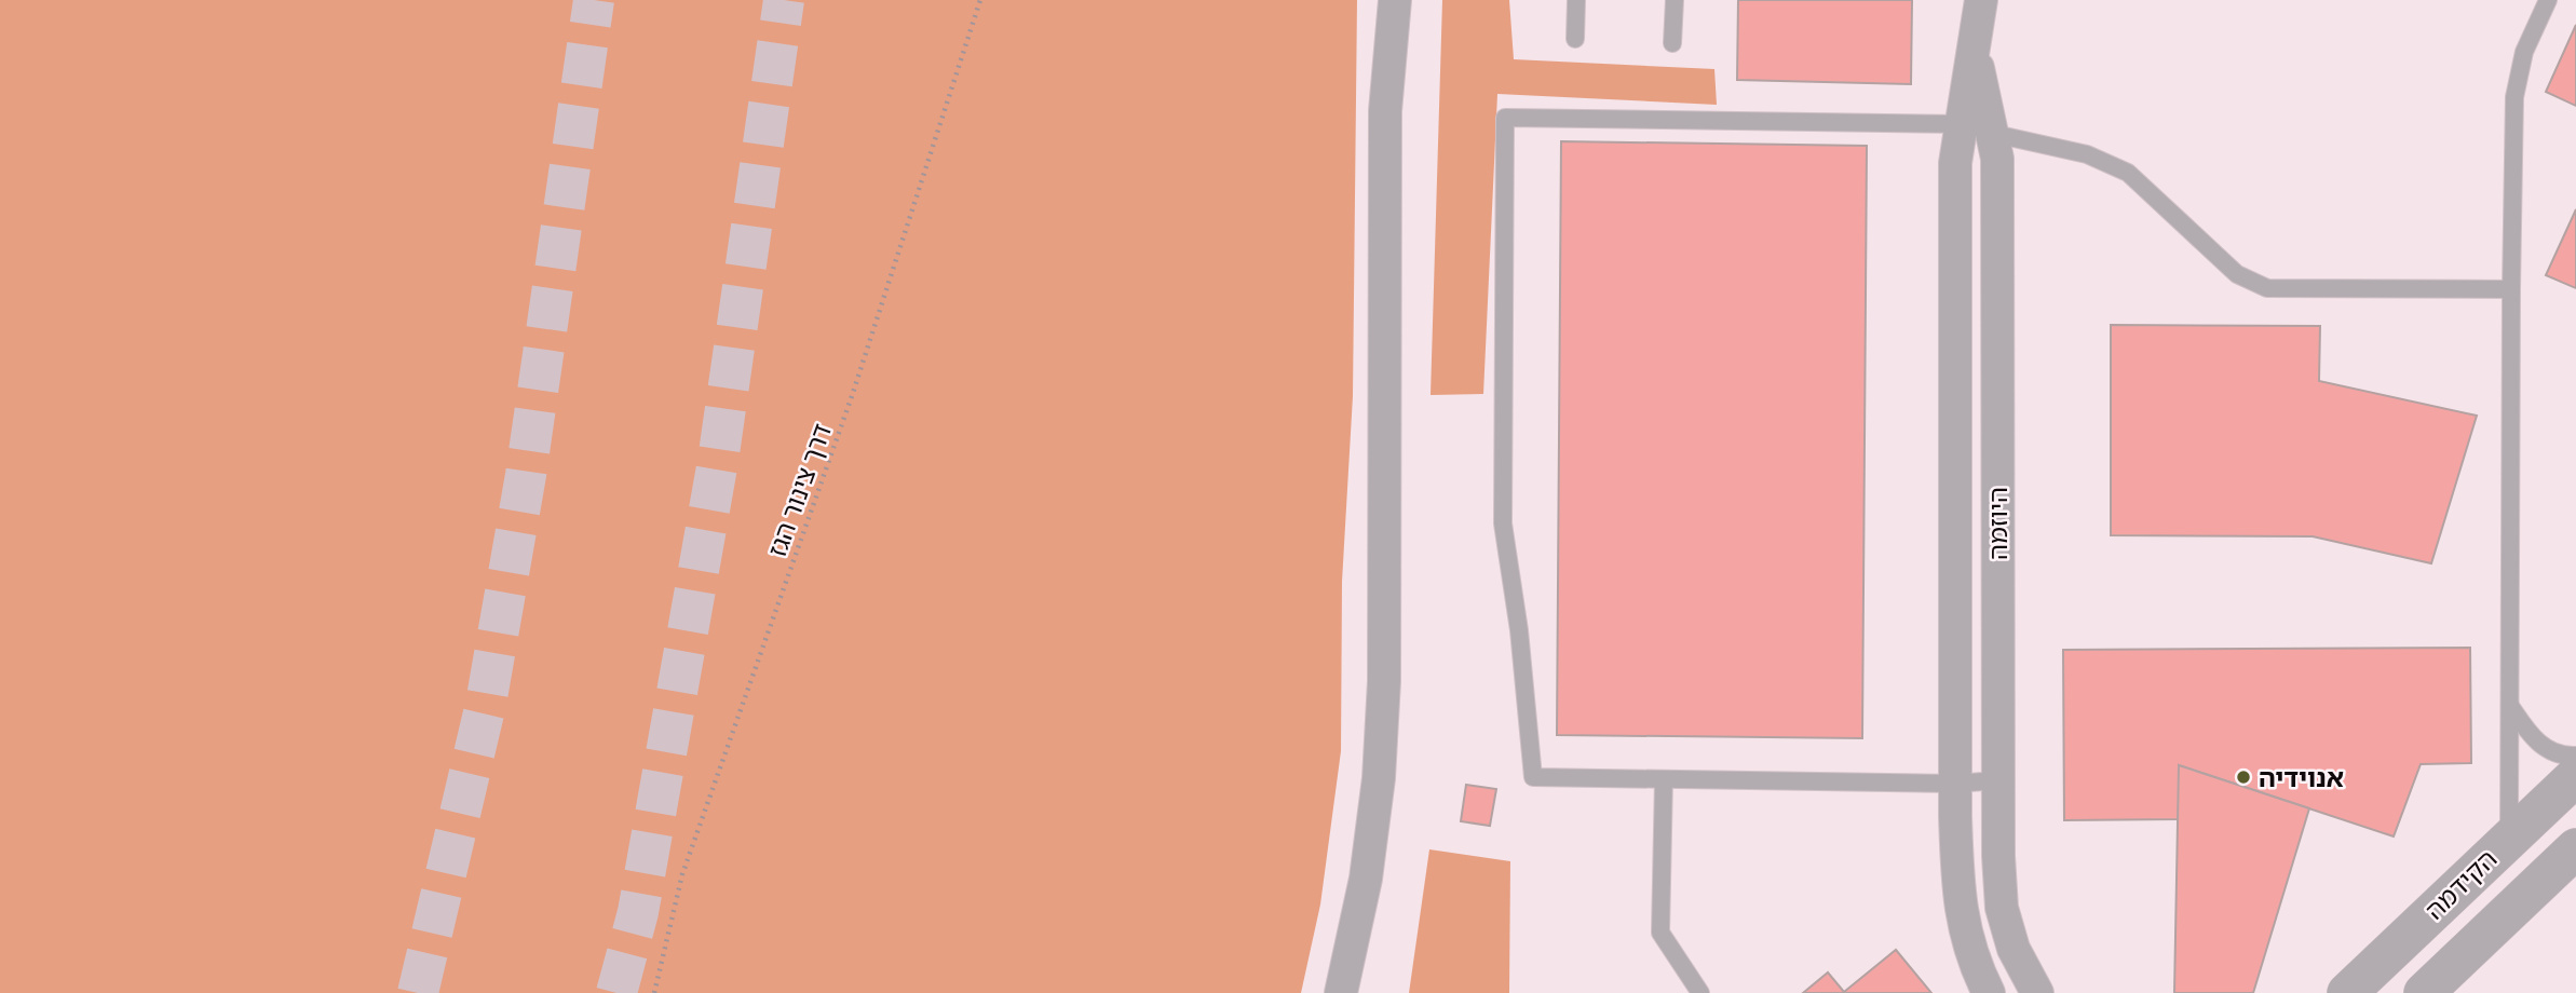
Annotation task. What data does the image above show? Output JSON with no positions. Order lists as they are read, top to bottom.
{
  "streets": {
    "street": ["היוזמה", "הקידמה"],
    "path": ["דרך צינור הגז"]
  },
  "places": ["אנוידיה"]
}
